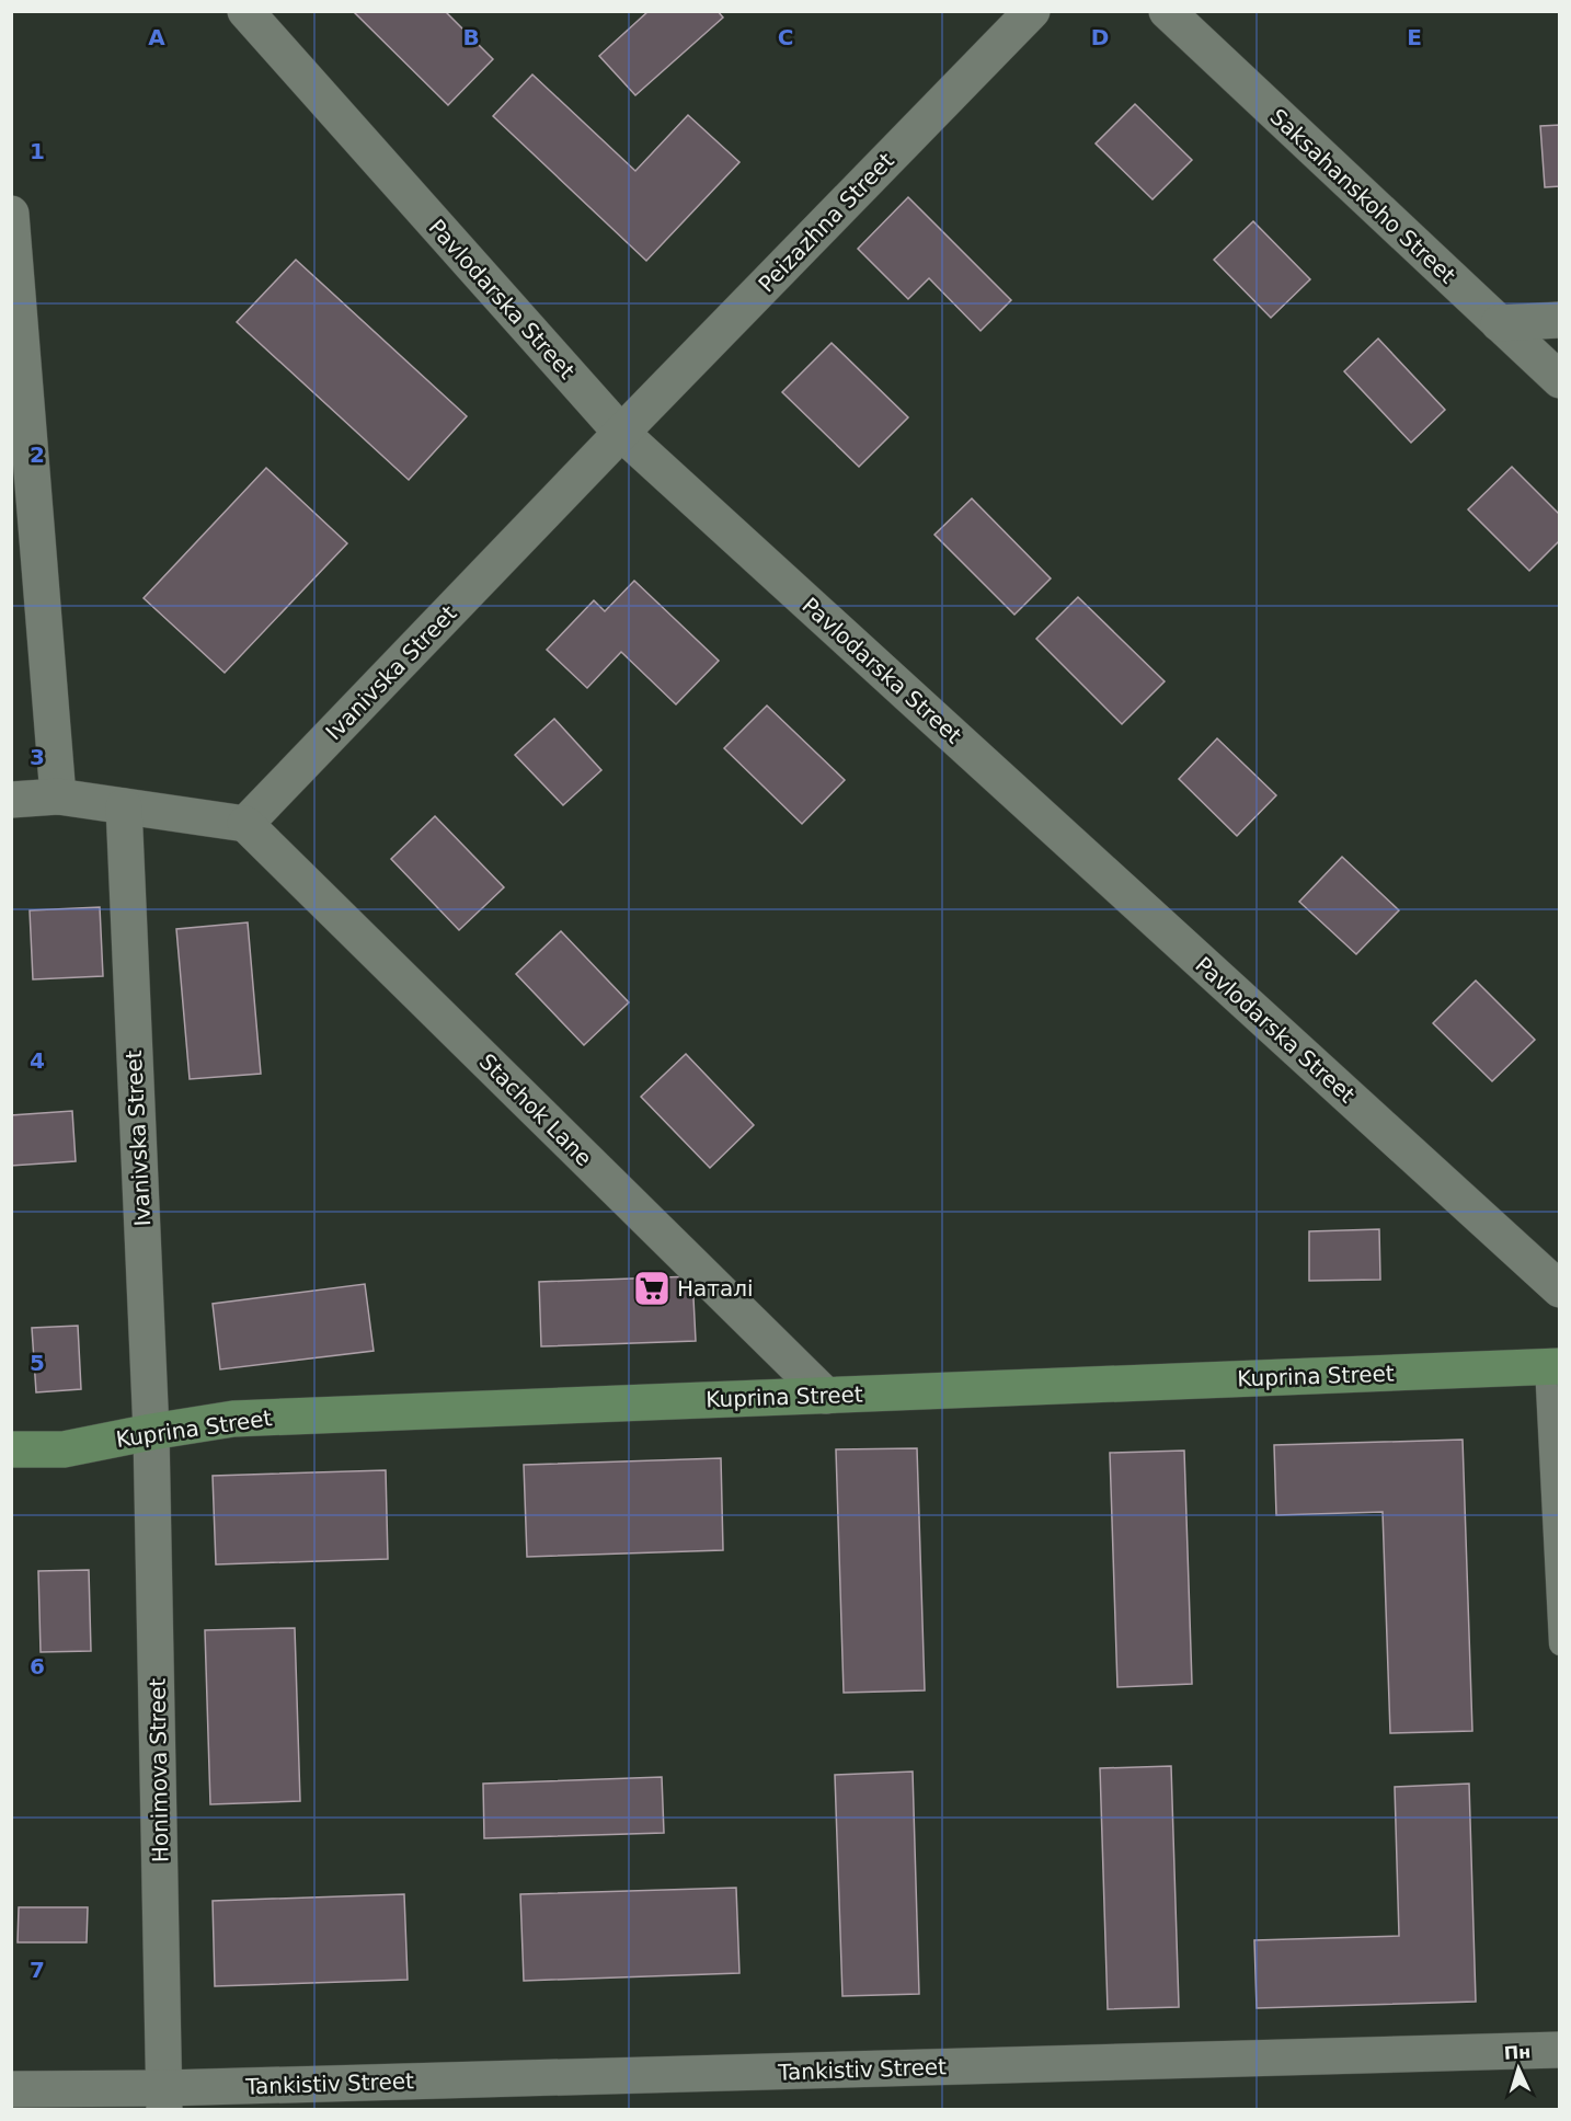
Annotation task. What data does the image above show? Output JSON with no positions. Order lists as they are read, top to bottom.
{
  "streets": {
    "main road": ["Kuprina Street"],
    "street": [
      "Saksahanskoho Street",
      "Peizazhna Street",
      "Pavlodarska Street",
      "Ivanivska Street",
      "Stachok Lane",
      "Honimova Street",
      "Tankistiv Street"
    ]
  },
  "crossings": [
    ["Peizazhna Street", "Pavlodarska Street"],
    ["Peizazhna Street", "Ivanivska Street"],
    ["Pavlodarska Street", "Ivanivska Street"],
    ["Ivanivska Street", "Stachok Lane"],
    ["Ivanivska Street", "Kuprina Street"],
    ["Ivanivska Street", "Honimova Street"],
    ["Stachok Lane", "Kuprina Street"],
    ["Kuprina Street", "Honimova Street"],
    ["Honimova Street", "Tankistiv Street"]
  ],
  "places": {
    "supermarket": ["Наталі"]
  },
  "north": "top",
  "grid": {
    "columns": [
      "A",
      "B",
      "C",
      "D",
      "E"
    ],
    "rows": [
      "1",
      "2",
      "3",
      "4",
      "5",
      "6",
      "7"
    ]
  }
}
